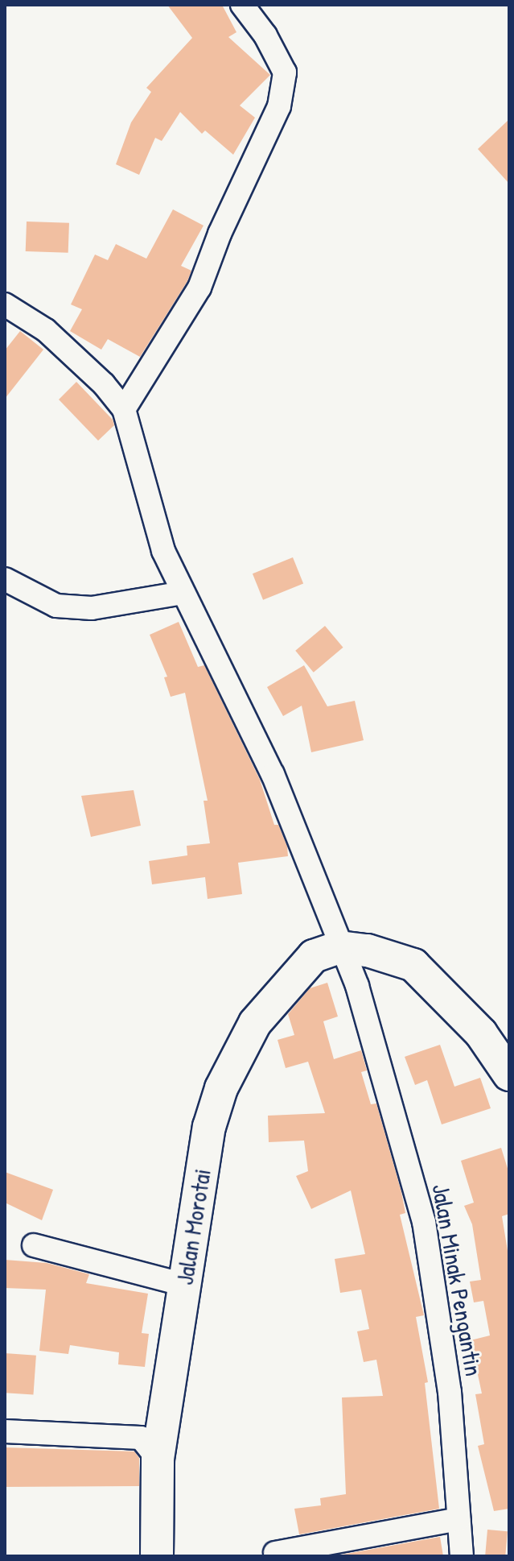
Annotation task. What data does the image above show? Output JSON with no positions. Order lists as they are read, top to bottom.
{
  "streets": {
    "street": ["Jalan Morotai", "Jalan Minak Pengantin"]
  },
  "crossings": [
    ["Jalan Morotai", "Jalan Minak Pengantin"]
  ]
}
